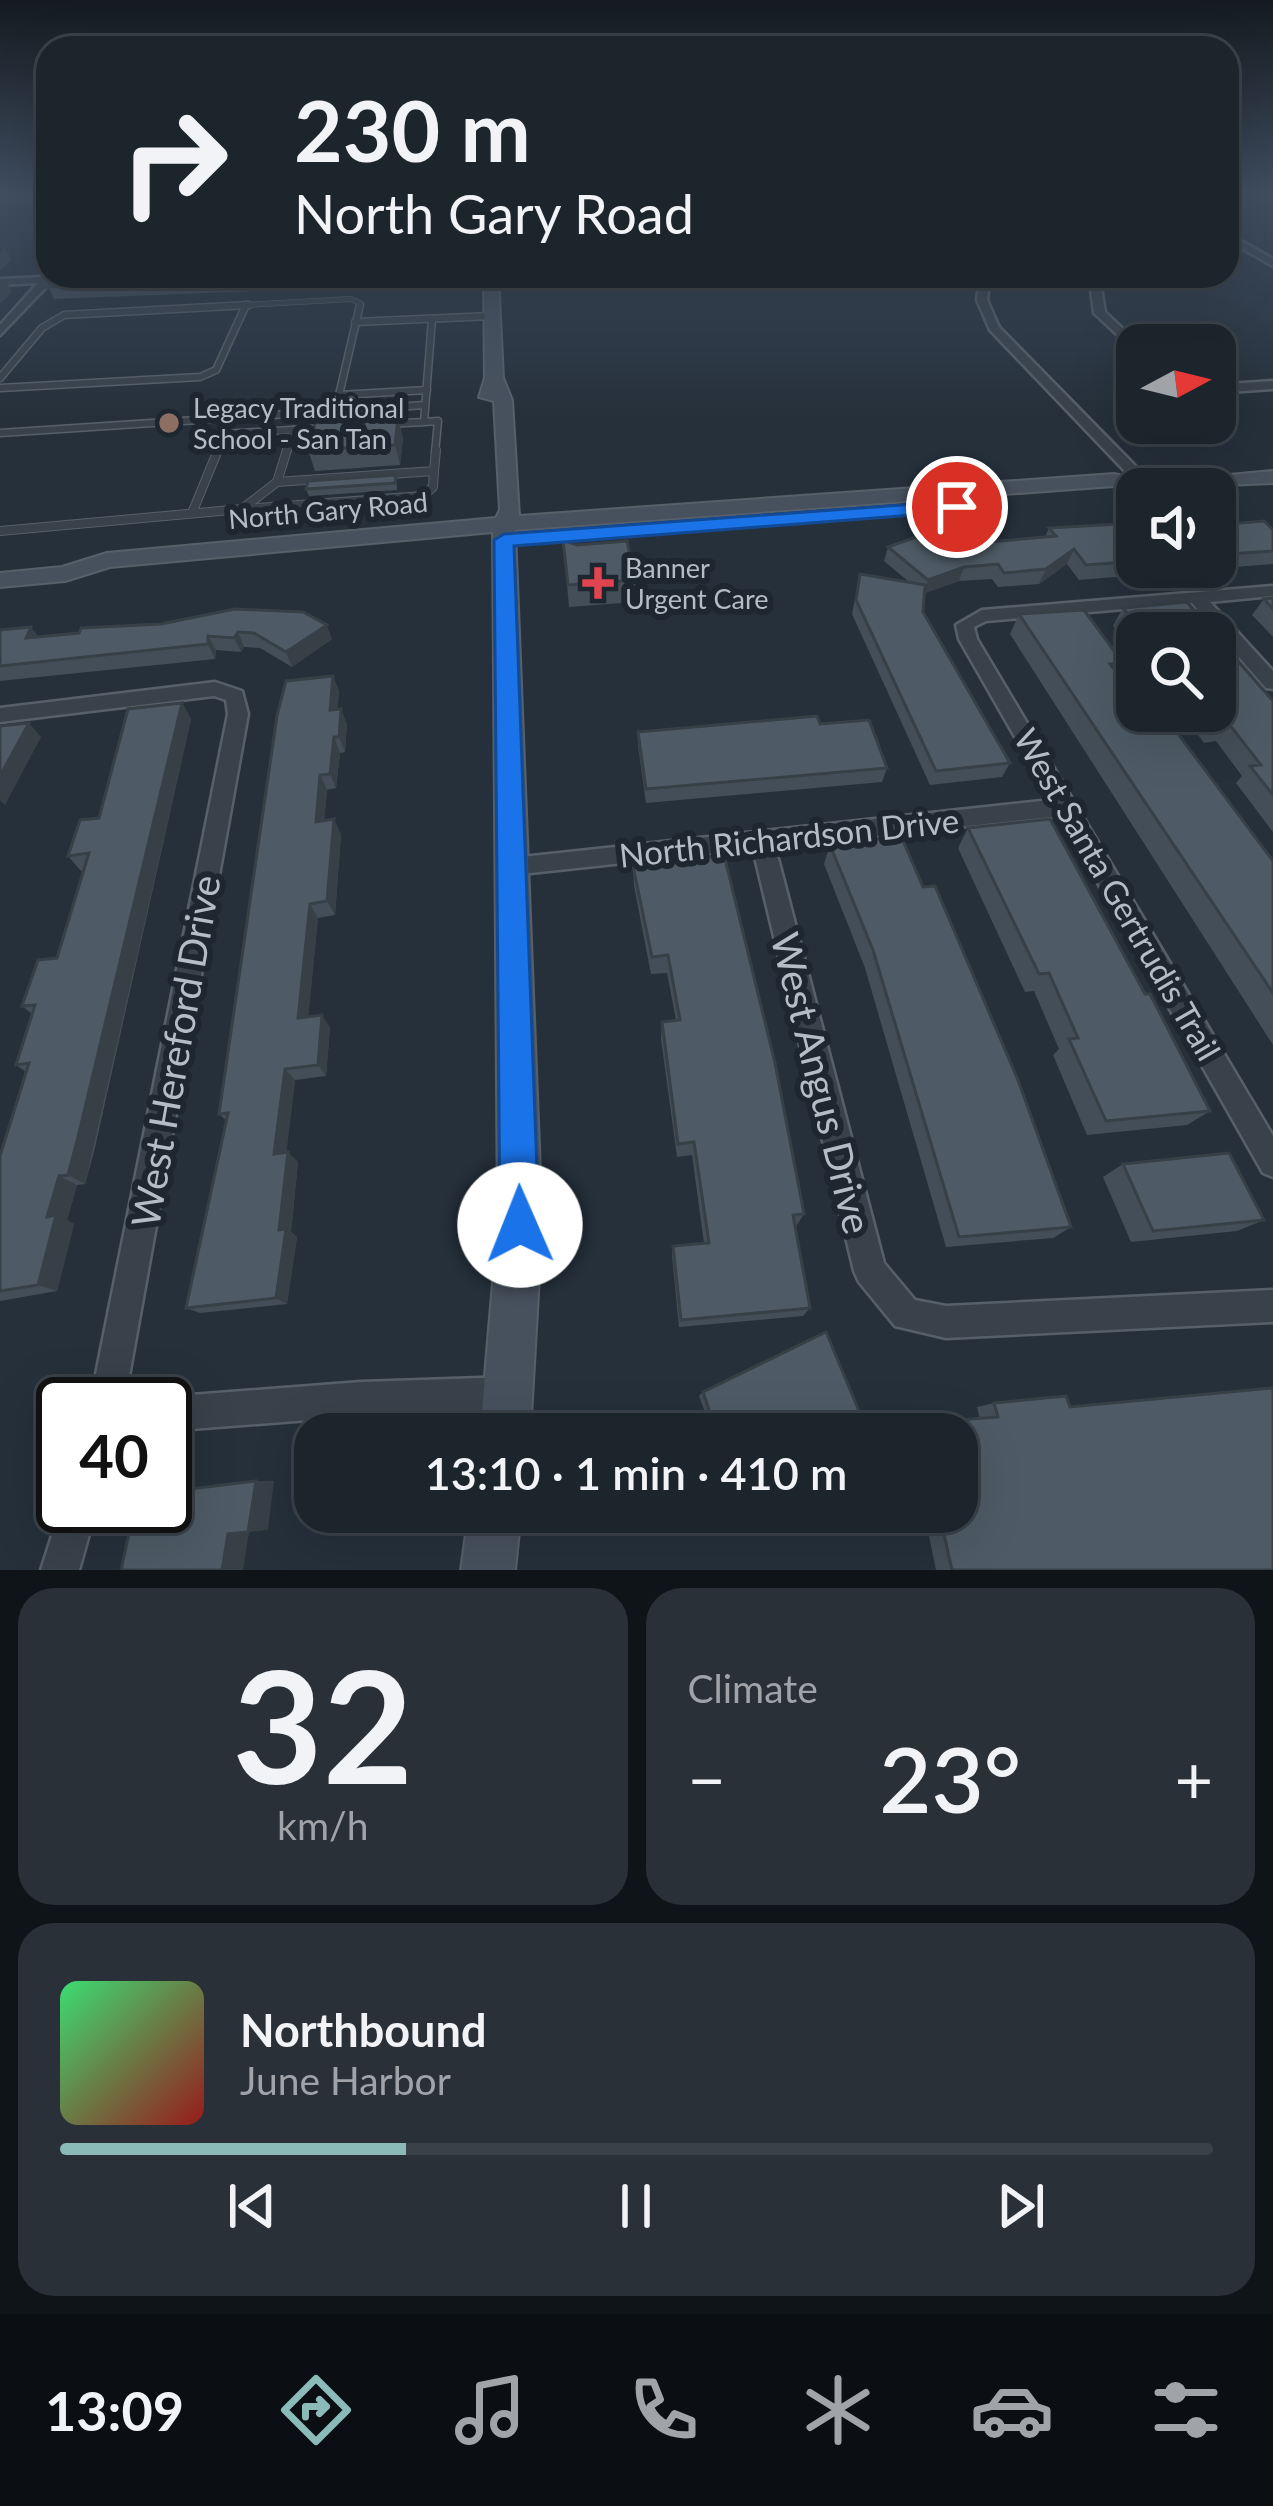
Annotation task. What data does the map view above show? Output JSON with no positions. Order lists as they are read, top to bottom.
{
  "streets": {
    "street": [
      "North Richardson Drive",
      "West Santa Gertrudis Trail",
      "West Hereford Drive",
      "West Angus Drive"
    ]
  },
  "crossings": [
    ["North Richardson Drive", "West Santa Gertrudis Trail"],
    ["North Richardson Drive", "West Angus Drive"]
  ],
  "places": {
    "other": ["Legacy Traditional School - San Tan"],
    "health": ["Banner Urgent Care"]
  },
  "north": "right",
  "page": {
    "turn": ["230 m", "North Gary Road"],
    "limit": "40",
    "trip": "13:10 · 1 min · 410 m",
    "tile": [
      ["32", "km/h"],
      "Climate"
    ],
    "heat": ["−", "23°", "+"],
    "song": ["Northbound", "June Harbor"],
    "tabs": "13:09"
  }
}
